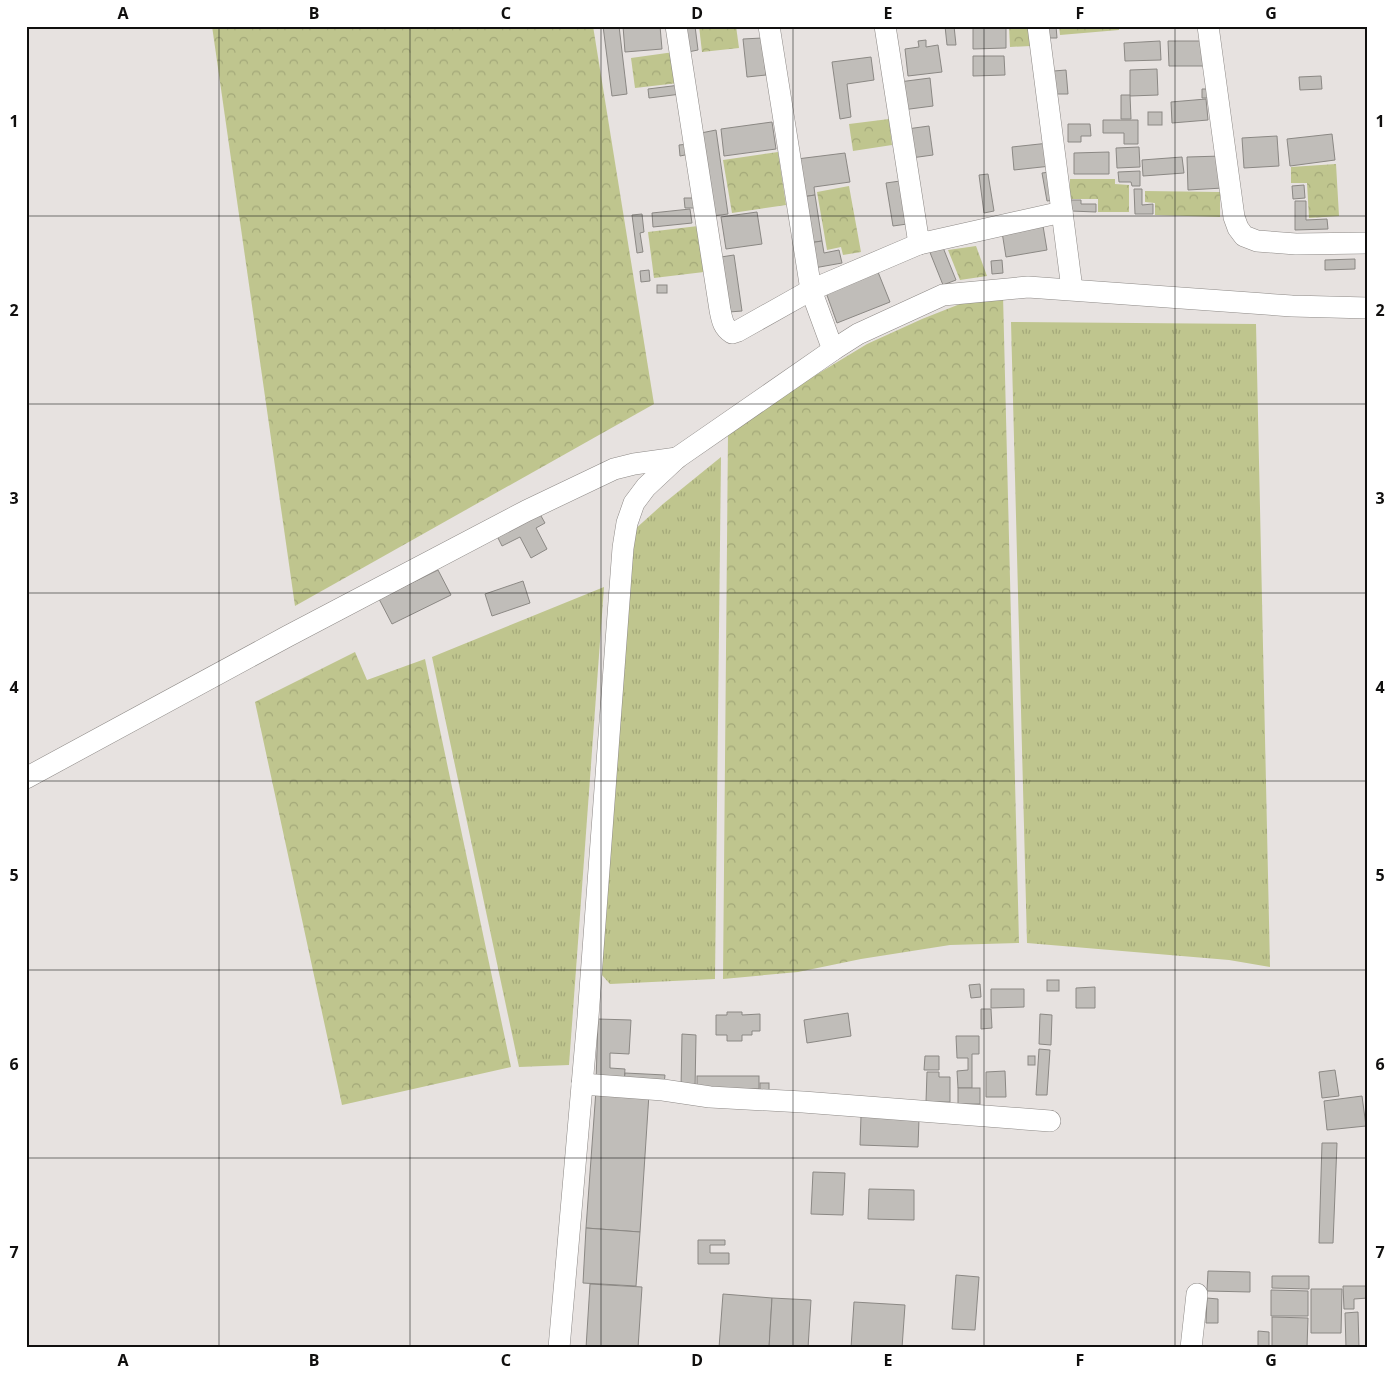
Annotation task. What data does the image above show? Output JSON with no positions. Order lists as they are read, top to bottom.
{
  "grid": {
    "columns": [
      "A",
      "B",
      "C",
      "D",
      "E",
      "F",
      "G"
    ],
    "rows": [
      "1",
      "2",
      "3",
      "4",
      "5",
      "6",
      "7"
    ]
  }
}
